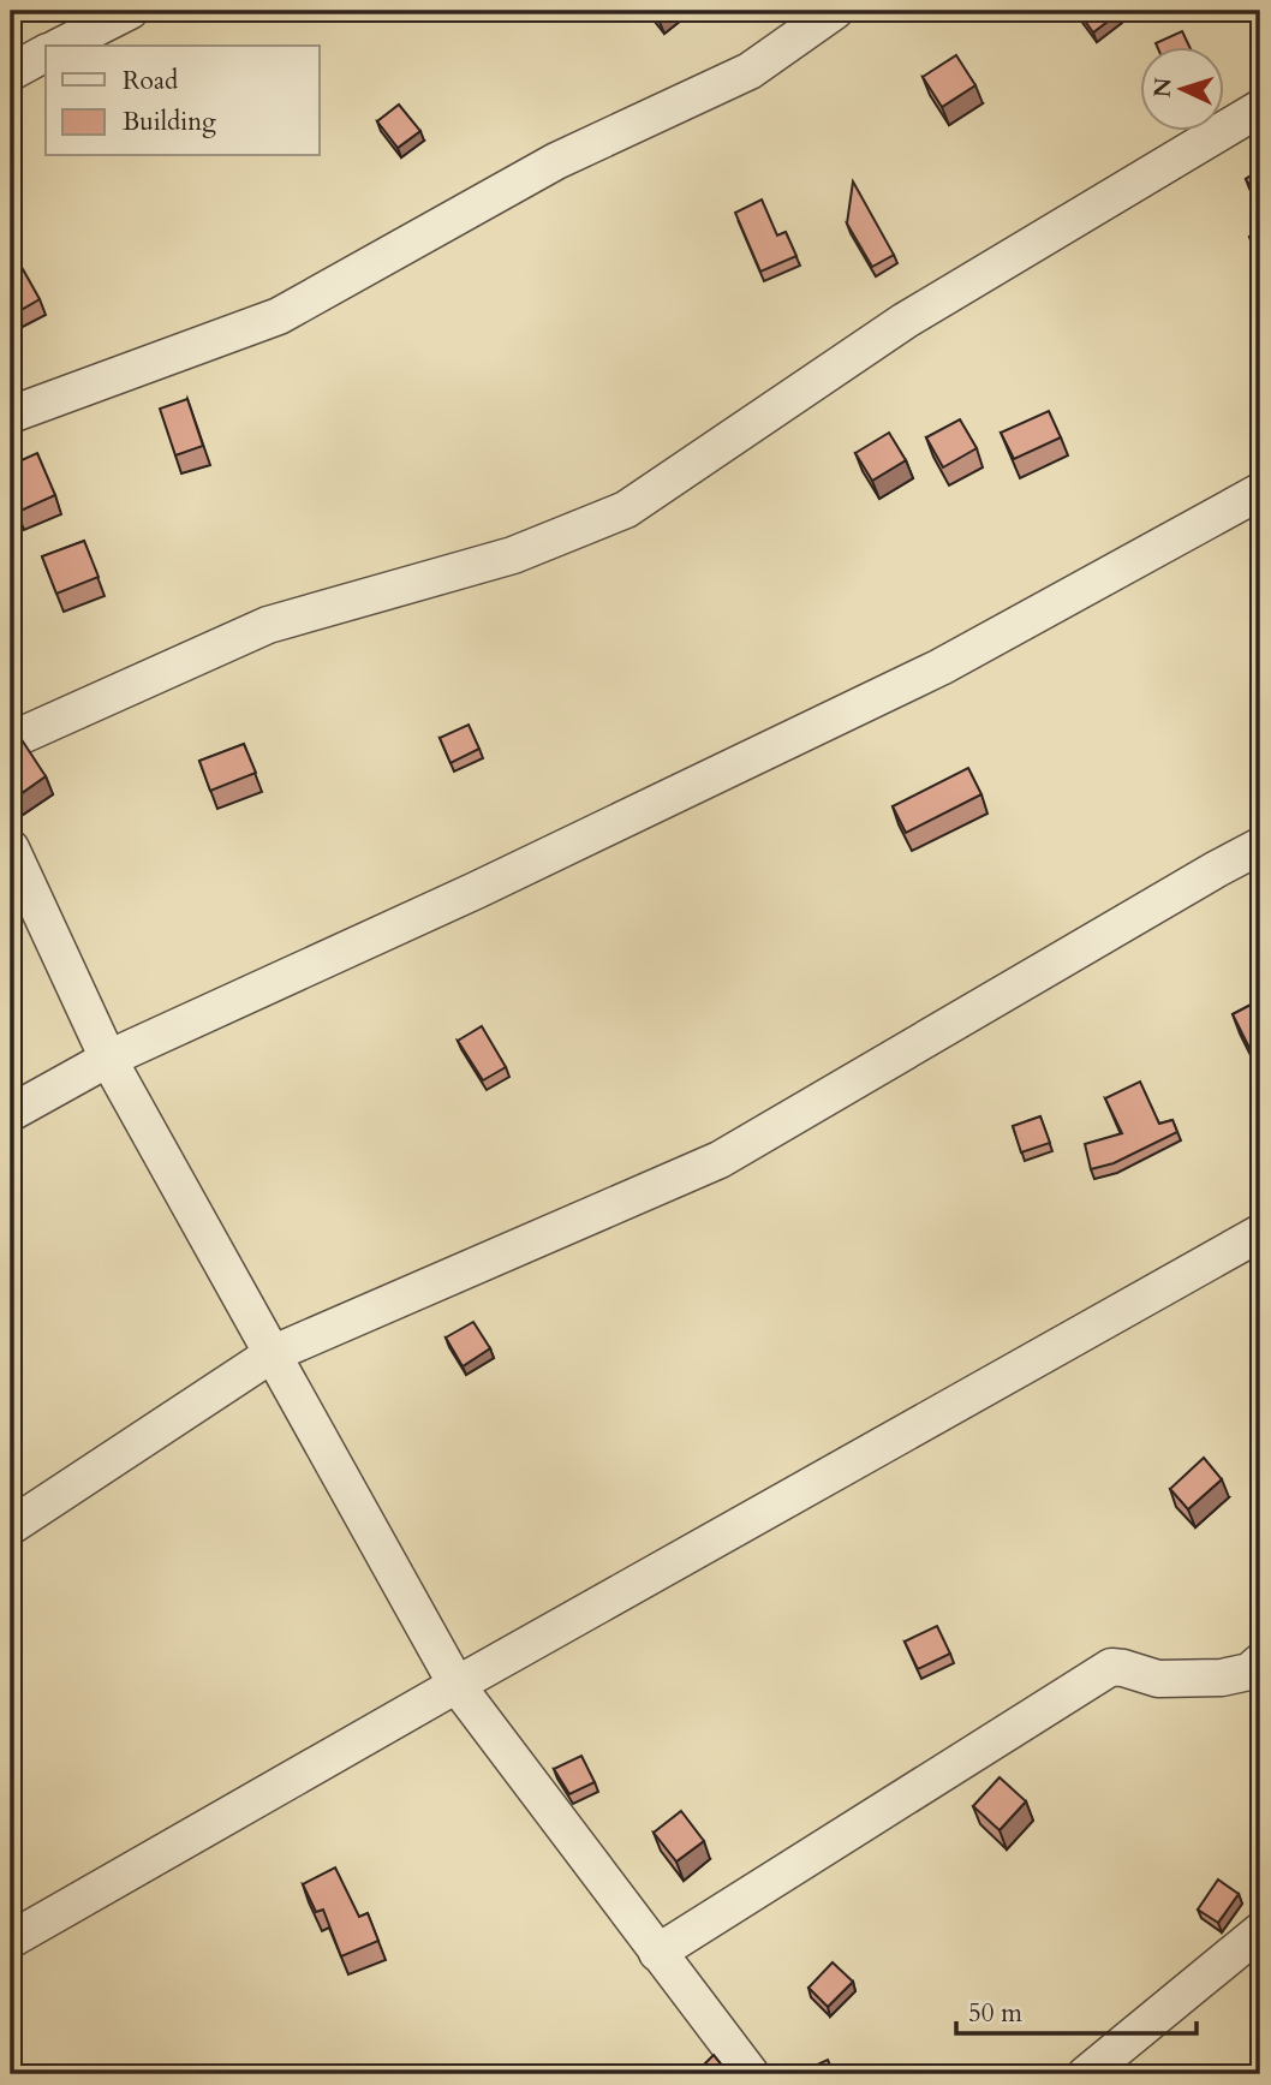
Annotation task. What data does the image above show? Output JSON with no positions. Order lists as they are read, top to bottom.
{
  "legend": ["Road", "Building"],
  "scale_bar": "50 m",
  "north": "left"
}
